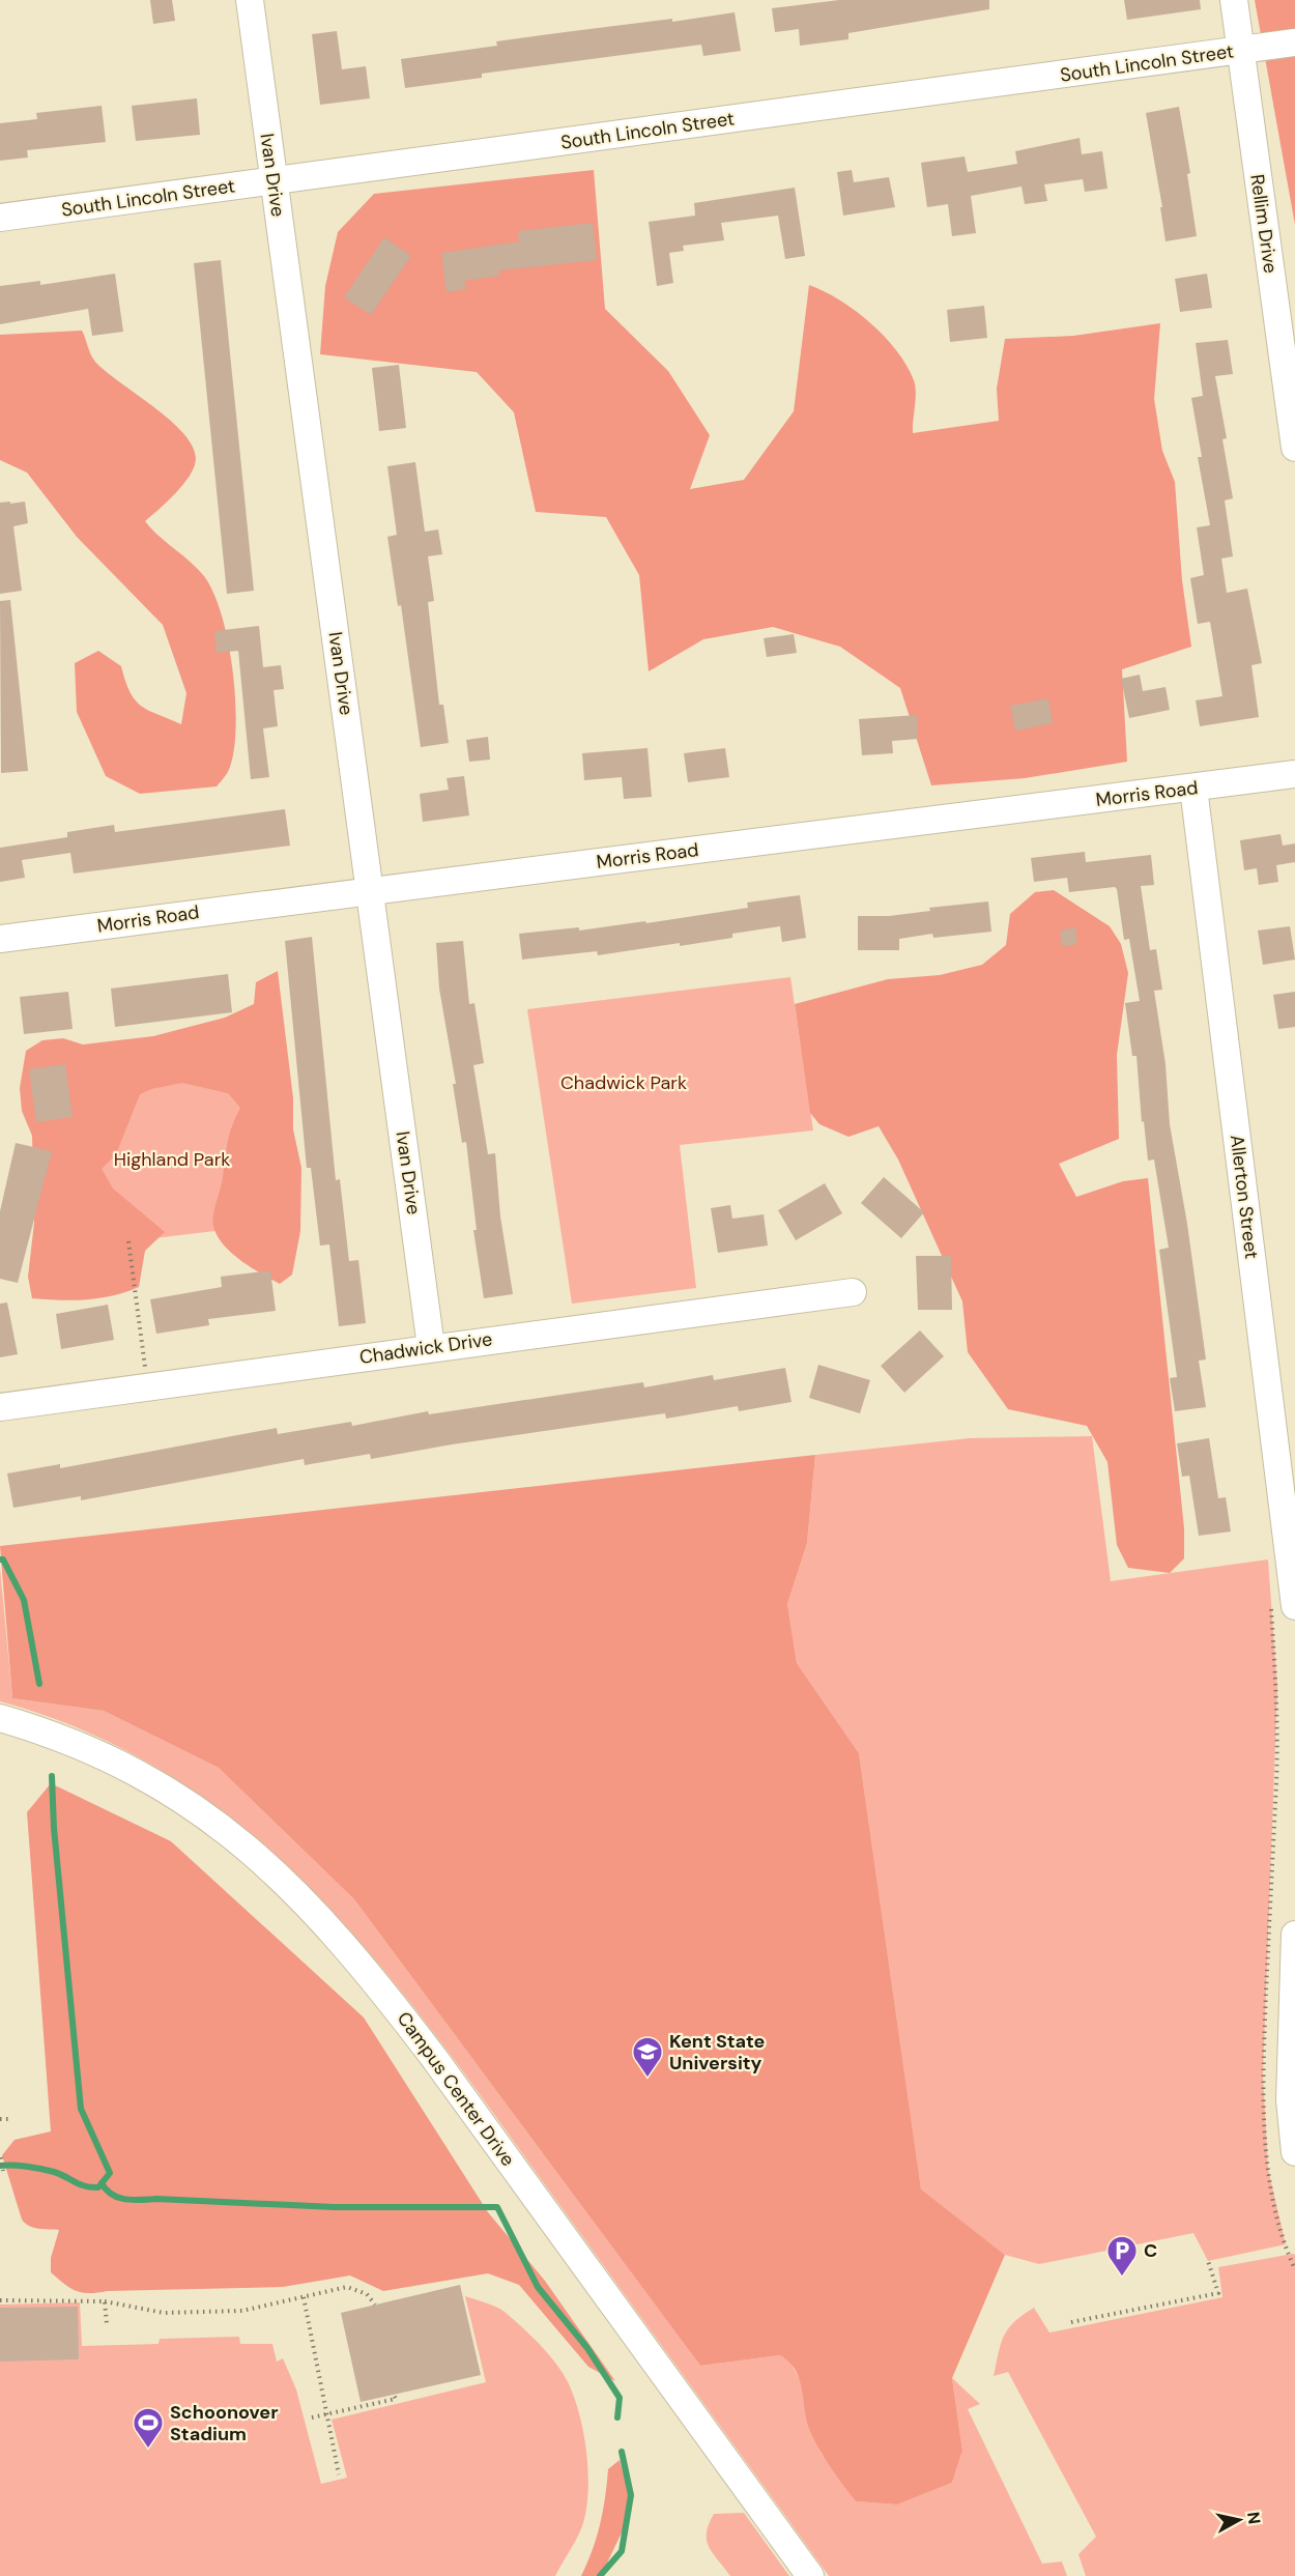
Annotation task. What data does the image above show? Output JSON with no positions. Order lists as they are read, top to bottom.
{
  "streets": {
    "street": [
      "South Lincoln Street",
      "Ivan Drive",
      "Rellim Drive",
      "Morris Road",
      "Allerton Street",
      "Chadwick Drive",
      "Campus Center Drive"
    ]
  },
  "crossings": [
    ["South Lincoln Street", "Ivan Drive"],
    ["South Lincoln Street", "Rellim Drive"],
    ["Ivan Drive", "Morris Road"],
    ["Ivan Drive", "Chadwick Drive"],
    ["Morris Road", "Allerton Street"]
  ],
  "parks": ["Chadwick Park", "Highland Park"],
  "places": {
    "school or university": ["Kent State University"],
    "parking": ["C"],
    "sports": ["Schoonover Stadium"]
  },
  "north": "right"
}
